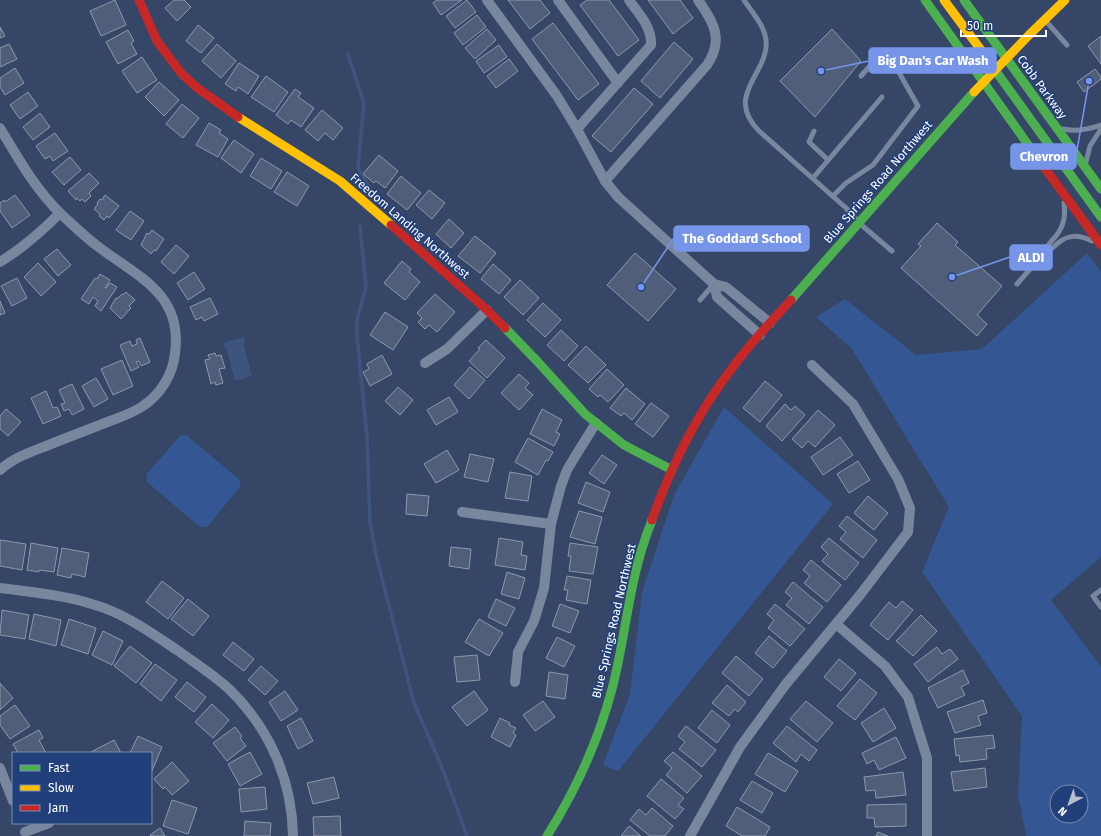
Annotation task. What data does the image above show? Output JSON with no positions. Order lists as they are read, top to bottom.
{
  "streets": {
    "street": ["Cobb Parkway", "Blue Springs Road Northwest", "Freedom Landing Northwest"]
  },
  "crossings": [
    ["Cobb Parkway", "Blue Springs Road Northwest"],
    ["Blue Springs Road Northwest", "Freedom Landing Northwest"]
  ],
  "places": [
    "Big Dan's Car Wash",
    "Chevron",
    "ALDI",
    "The Goddard School"
  ],
  "legend": ["Fast", "Slow", "Jam"],
  "scale_bar": "50 m",
  "north": "bottom left"
}
